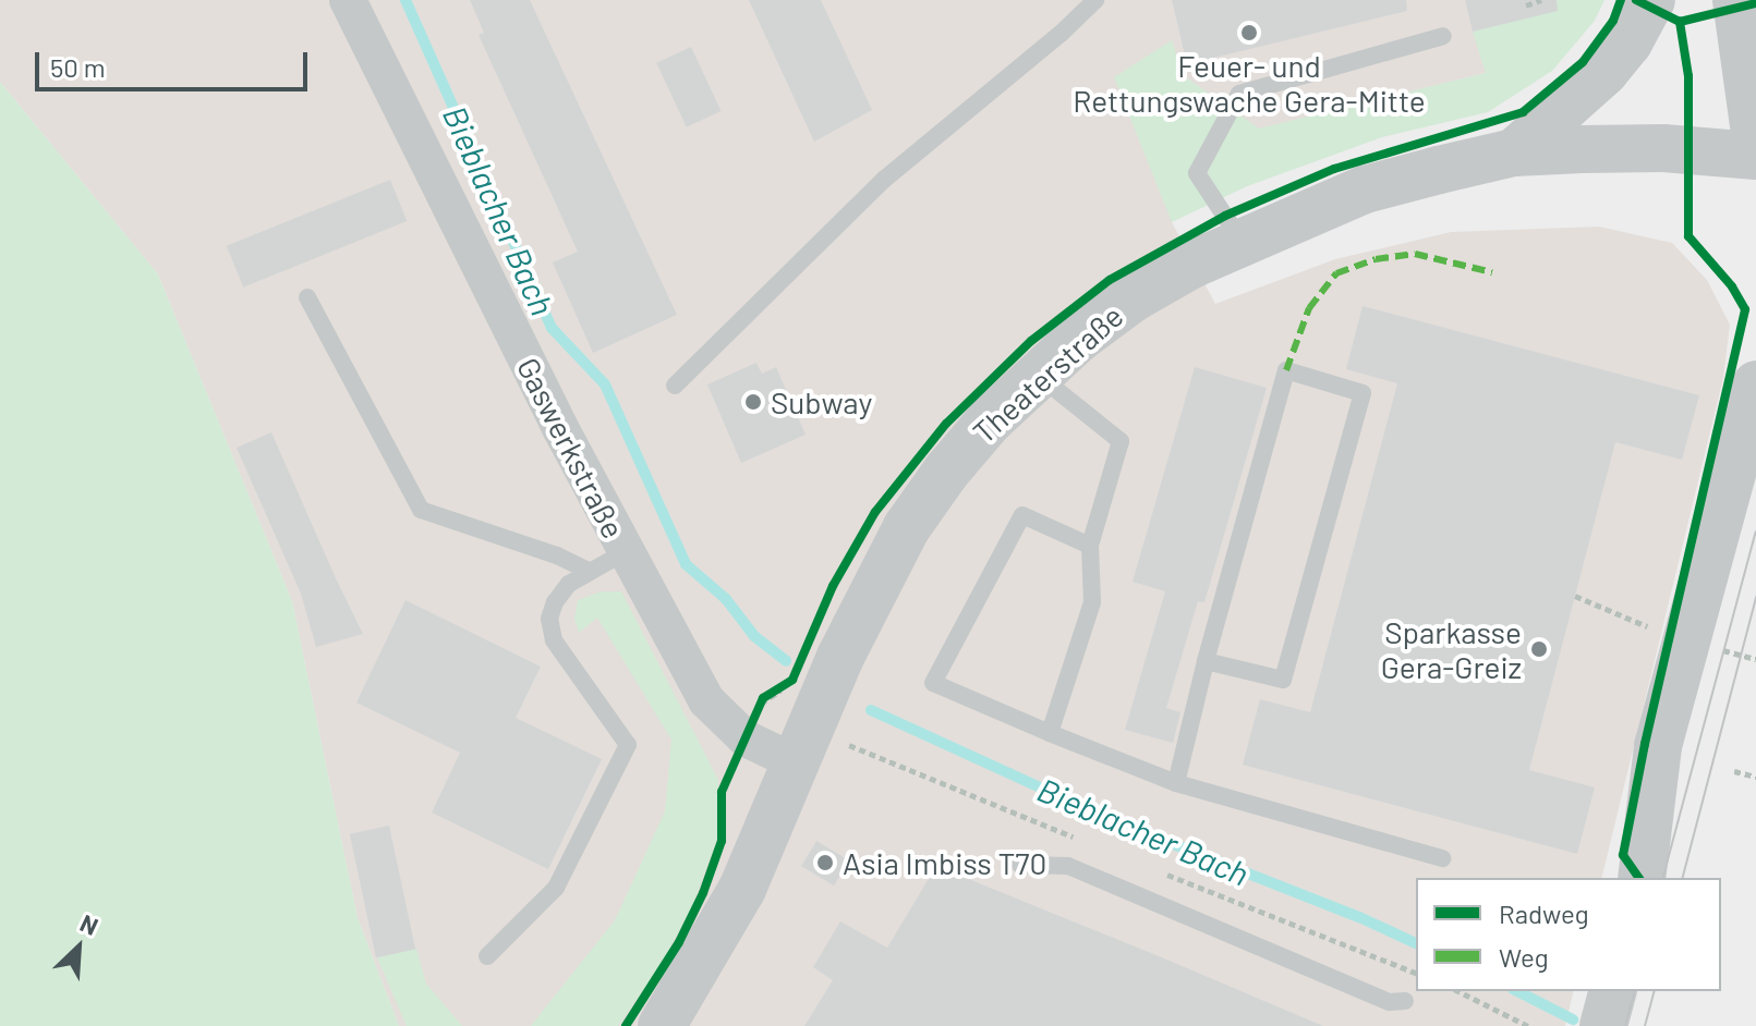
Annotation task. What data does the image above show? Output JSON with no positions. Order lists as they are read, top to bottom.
{
  "streets": {
    "main road": ["Theaterstraße"],
    "street": ["Gaswerkstraße"]
  },
  "crossings": [
    ["Theaterstraße", "Gaswerkstraße"]
  ],
  "water": ["Bieblacher Bach"],
  "places": [
    "Feuer- und Rettungswache Gera-Mitte",
    "Subway",
    "Sparkasse Gera-Greiz",
    "Asia Imbiss T70"
  ],
  "legend": ["Radweg", "Weg"],
  "scale_bar": "50 m",
  "north": "top right"
}
